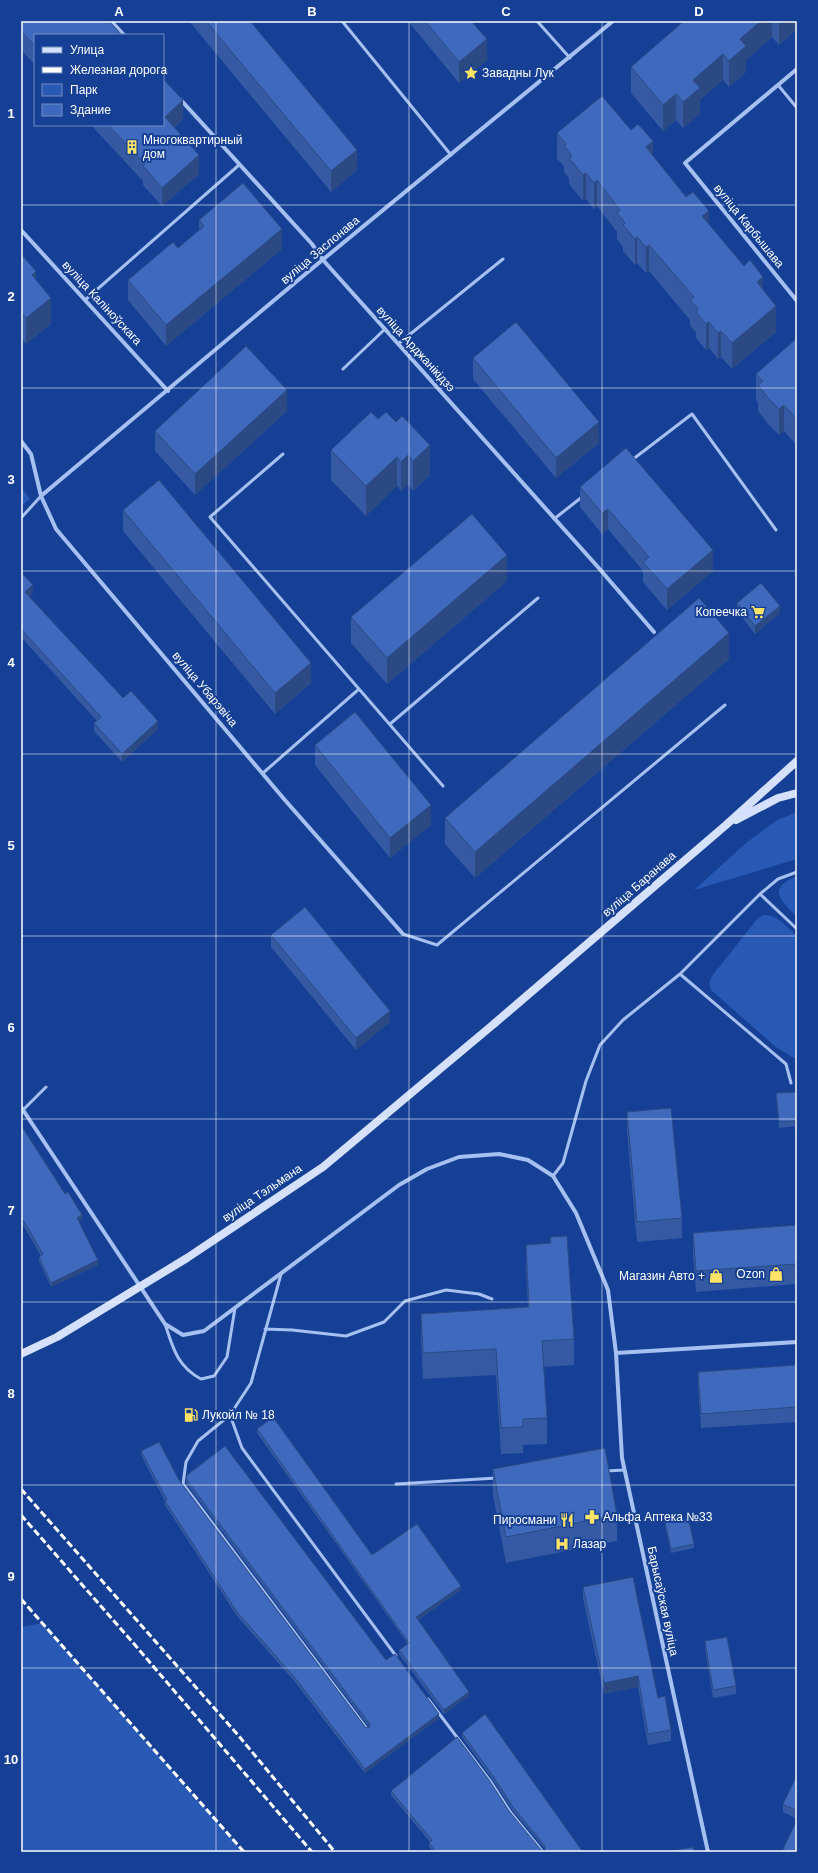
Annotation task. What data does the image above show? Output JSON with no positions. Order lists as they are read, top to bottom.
{
  "streets": {
    "main road": ["вуліца Баранава", "вуліца Тэльмана"],
    "street": [
      "вуліца Карбышава",
      "вуліца Заслонава",
      "вуліца Каліноўскага",
      "вуліца Арджанікідзэ",
      "вуліца Убарэвіча",
      "Барысаўская вуліца"
    ]
  },
  "crossings": [
    ["вуліца Заслонава", "вуліца Каліноўскага"],
    ["вуліца Заслонава", "вуліца Арджанікідзэ"],
    ["вуліца Заслонава", "вуліца Убарэвіча"],
    ["вуліца Баранава", "вуліца Тэльмана"]
  ],
  "places": {
    "place": ["Завадны Лук"],
    "building": ["Многоквартирный дом"],
    "supermarket": ["Копеечка"],
    "shop": ["Ozon", "Магазин Авто +"],
    "fuel station": ["Лукойл № 18"],
    "pharmacy": ["Альфа Аптека №33"],
    "restaurant": ["Пиросмани"],
    "hospital": ["Лазар"]
  },
  "legend": [
    "Улица",
    "Железная дорога",
    "Парк",
    "Здание"
  ],
  "grid": {
    "columns": [
      "A",
      "B",
      "C",
      "D"
    ],
    "rows": [
      "1",
      "2",
      "3",
      "4",
      "5",
      "6",
      "7",
      "8",
      "9",
      "10"
    ]
  }
}
